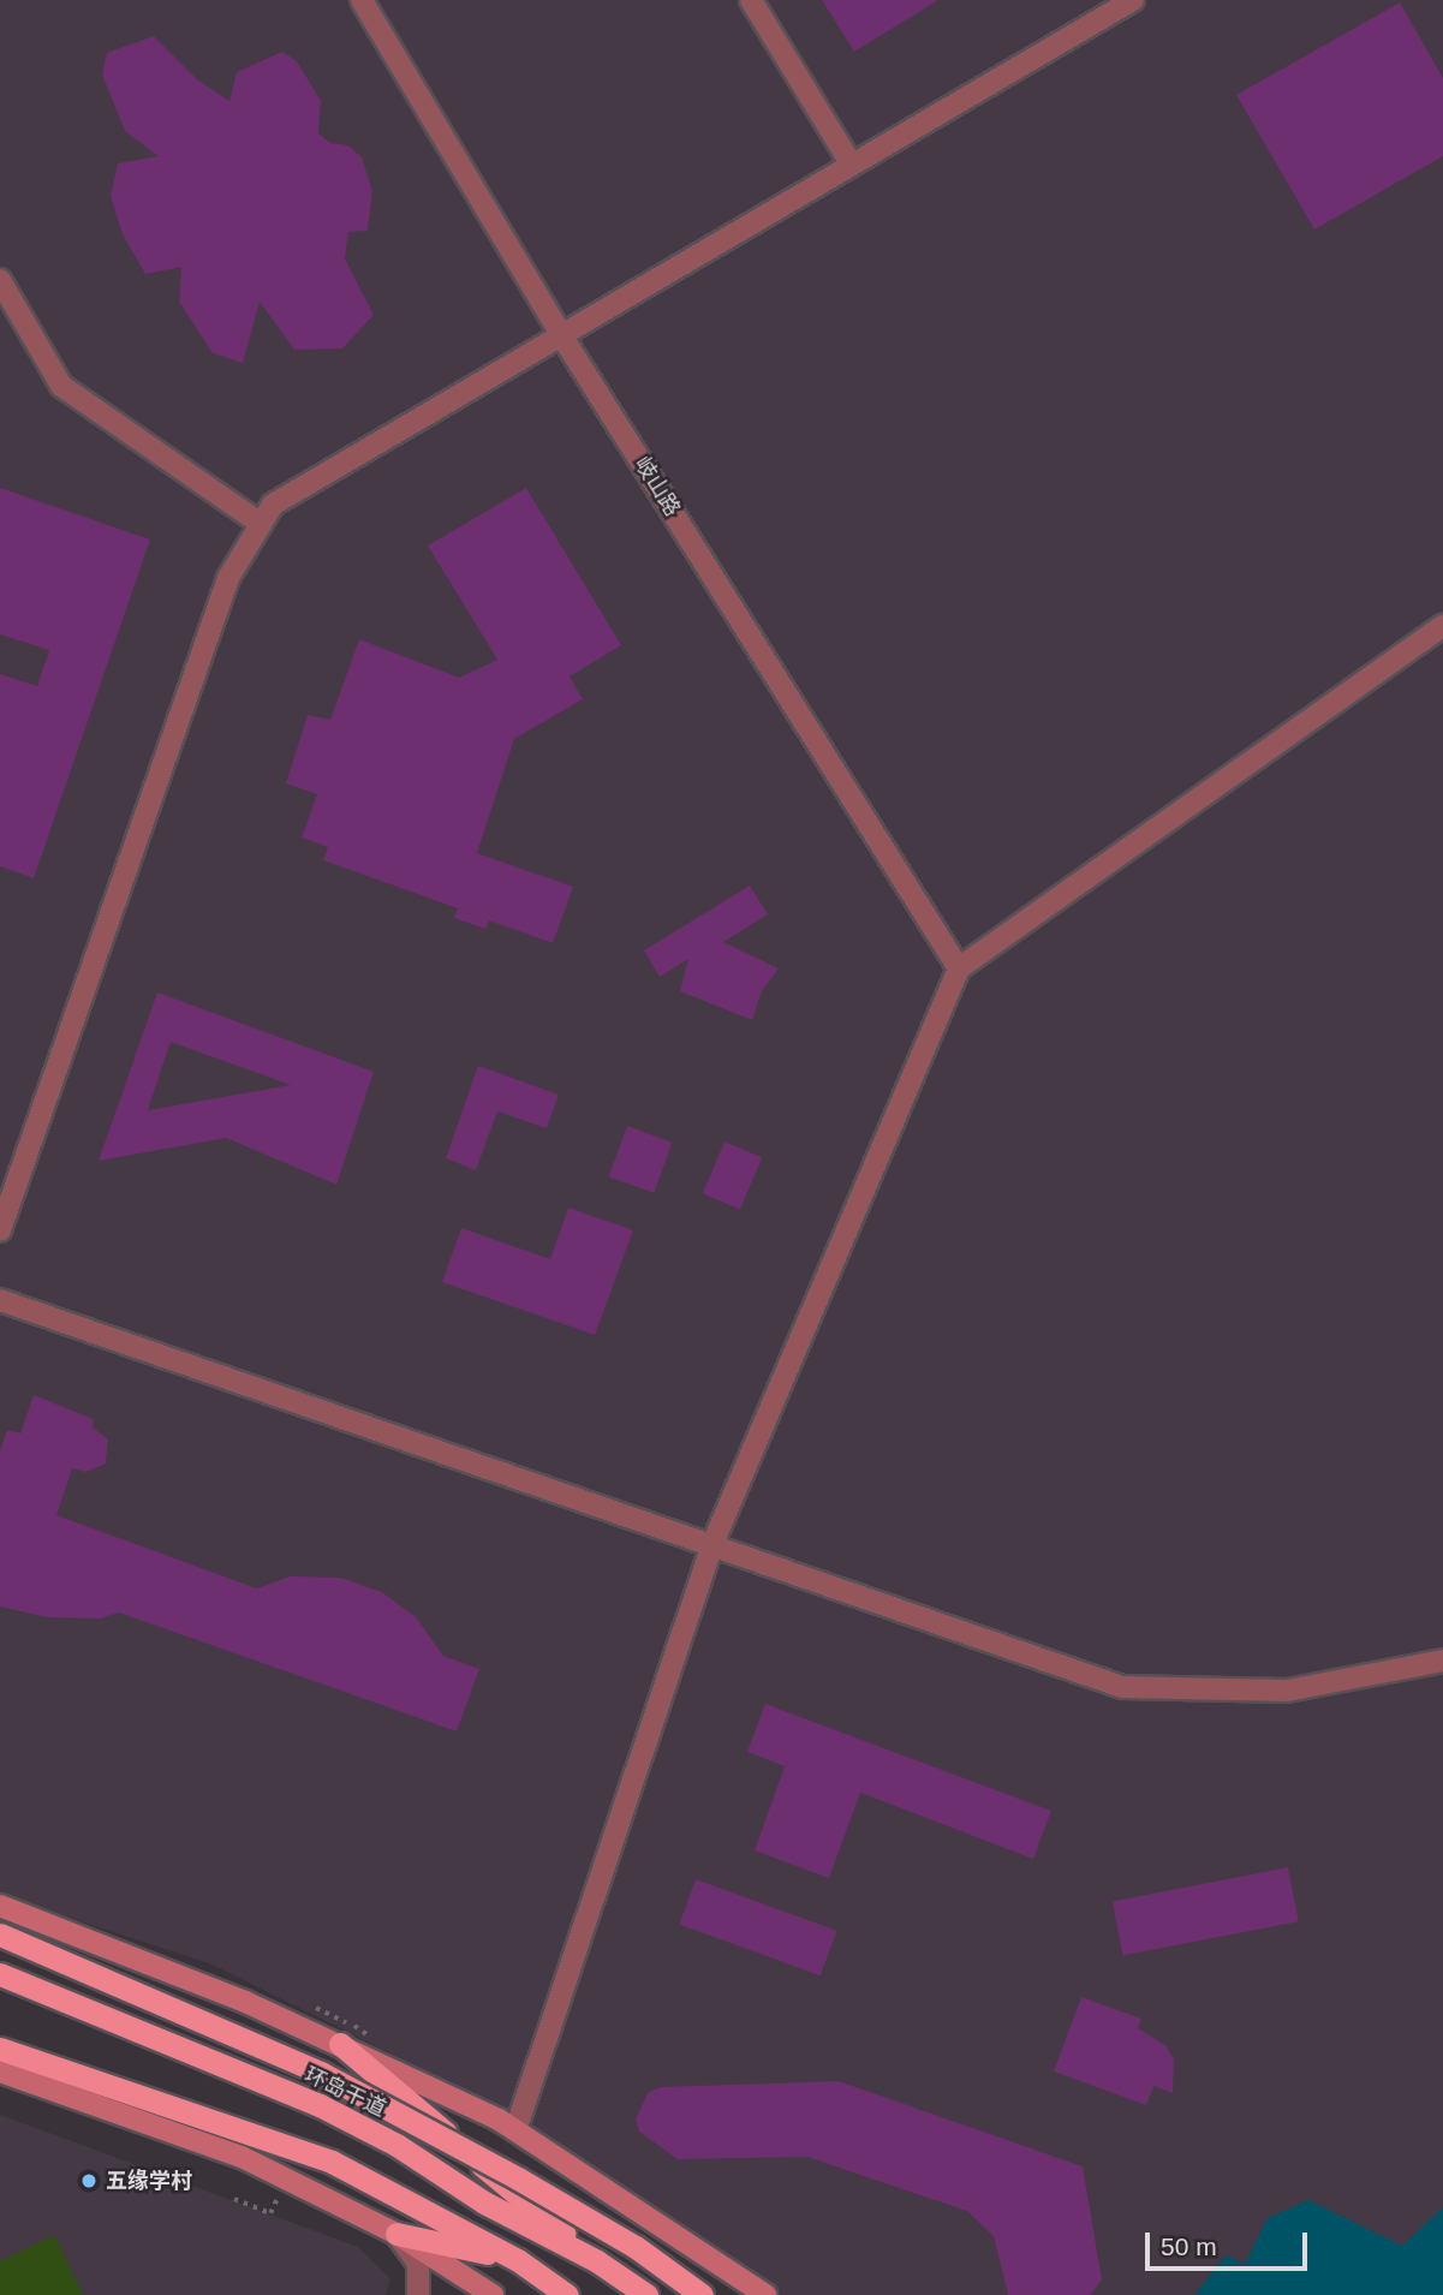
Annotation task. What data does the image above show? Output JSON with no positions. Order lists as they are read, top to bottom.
{
  "streets": {
    "highway": ["环岛干道"],
    "street": ["岐山路"]
  },
  "places": ["五缘学村"],
  "scale_bar": "50 m"
}
